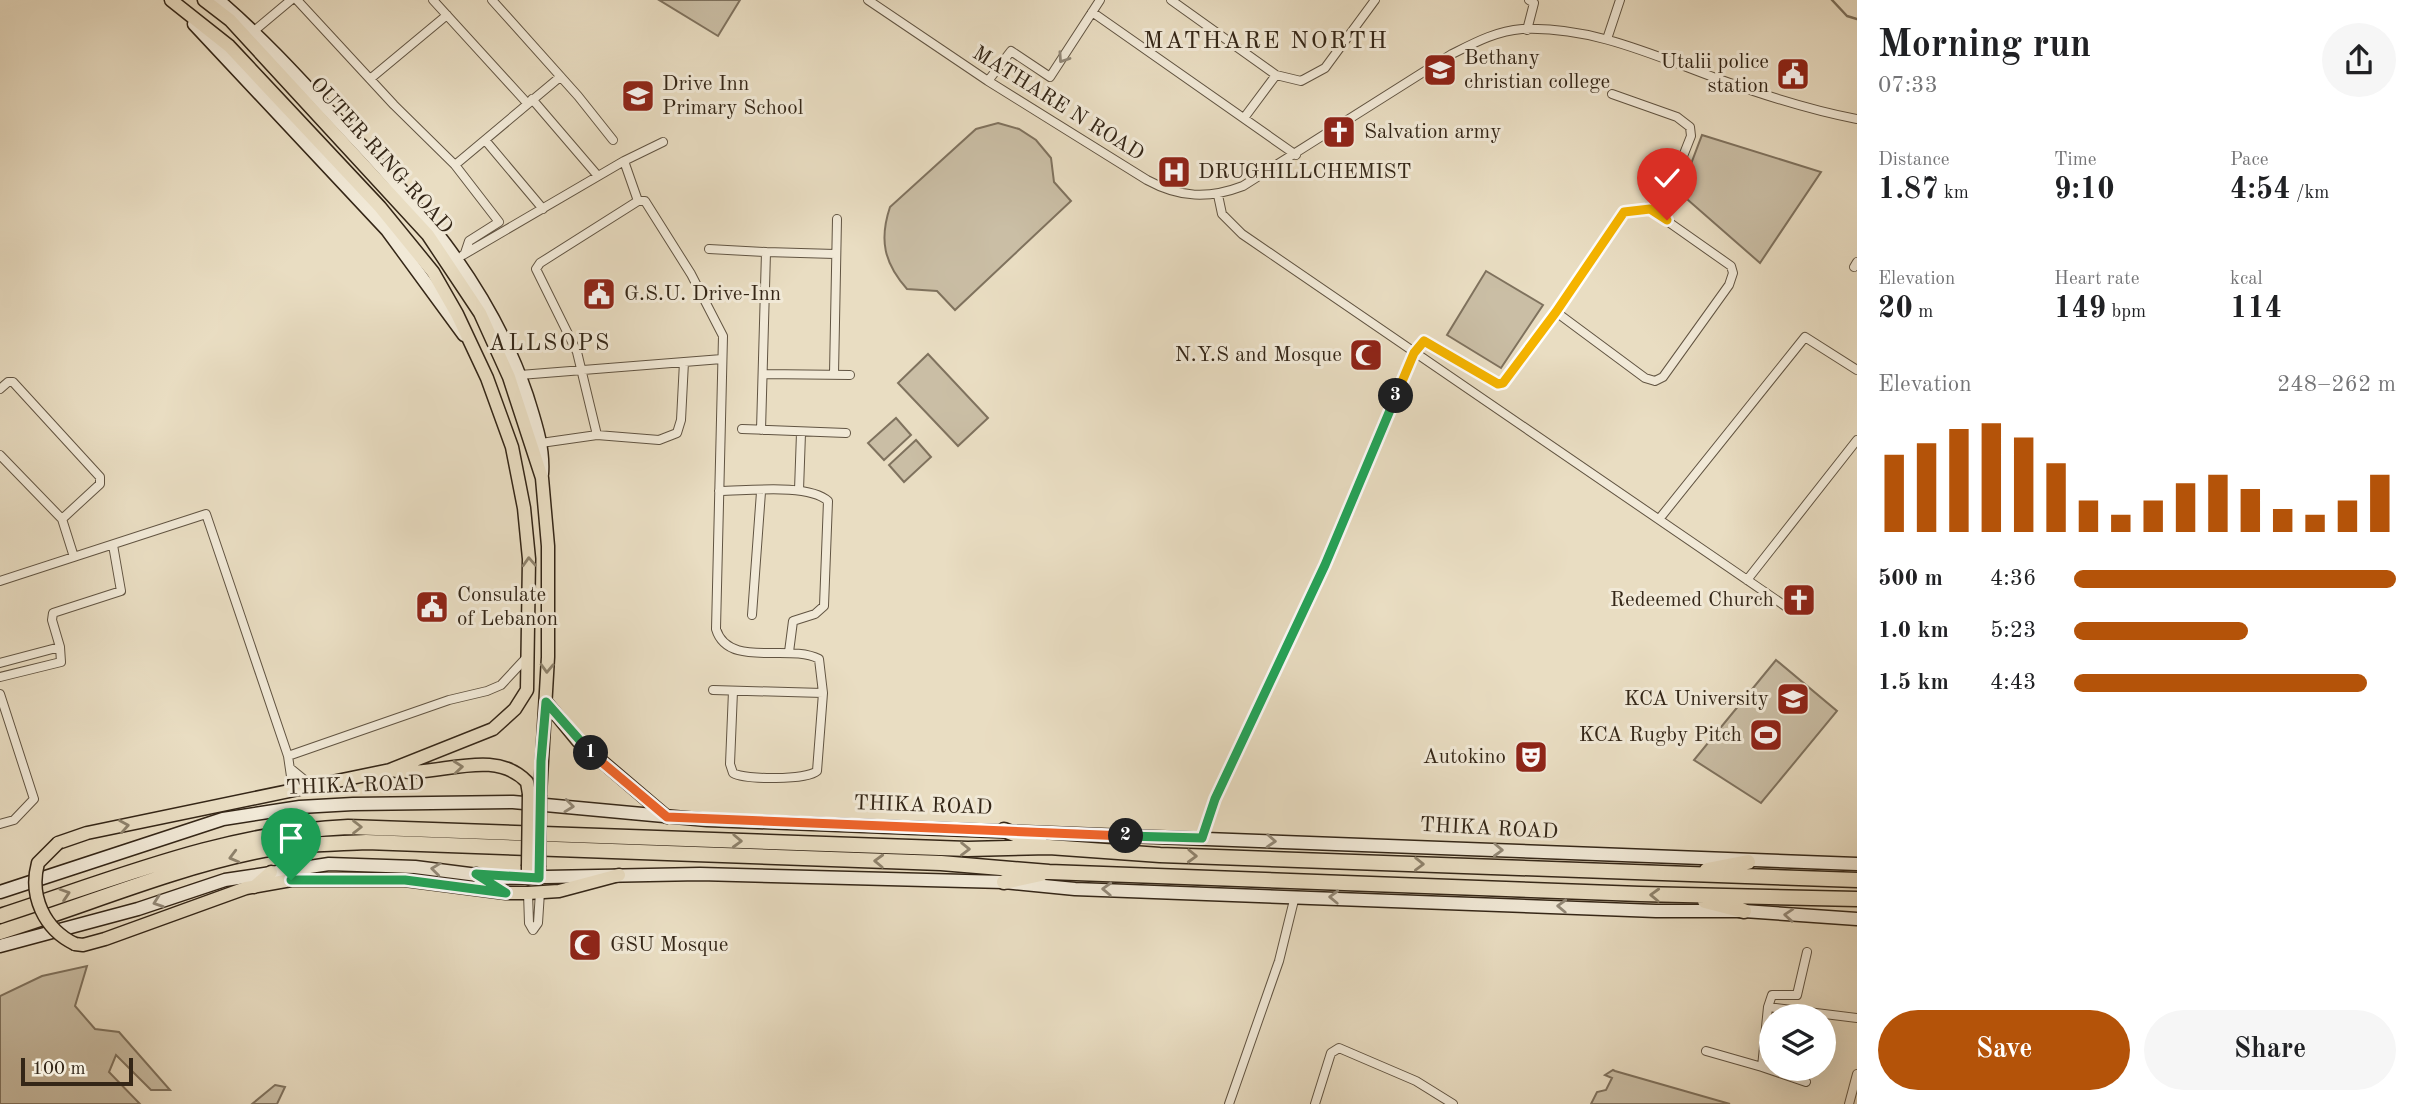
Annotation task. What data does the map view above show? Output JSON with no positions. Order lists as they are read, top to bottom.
{
  "streets": {
    "highway": ["THIKA ROAD"],
    "main road": ["OUTER RING ROAD"],
    "street": ["MATHARE N ROAD"]
  },
  "districts": ["MATHARE NORTH", "ALLSOPS"],
  "places": {
    "school or university": ["Bethany christian college", "Drive Inn Primary School", "KCA University"],
    "public building": ["Utalii police station", "G.S.U. Drive-Inn", "Consulate of Lebanon"],
    "church": ["Salvation army", "Redeemed Church"],
    "hospital": ["DRUGHILLCHEMIST"],
    "mosque": ["N.Y.S and Mosque", "GSU Mosque"],
    "sports": ["KCA Rugby Pitch"],
    "theatre": ["Autokino"]
  },
  "scale_bar": "100 m",
  "page": {
    "heading": ["Morning run", "07:33"],
    "stats": [
      ["Distance", "1.87 km"],
      ["Time", "9:10"],
      ["Pace", "4:54 /km"],
      ["Elevation", "20 m"],
      ["Heart rate", "149 bpm"],
      ["kcal", "114"]
    ],
    "chart": ["Elevation", "248–262 m"],
    "pins": ["3", "1", "2"],
    "list": [
      {
        "name": "500 m",
        "note": "4:36"
      },
      {
        "name": "1.0 km",
        "note": "5:23"
      },
      {
        "name": "1.5 km",
        "note": "4:43"
      }
    ],
    "buttons": ["Save", "Share"],
    "scale": "100 m"
  }
}
